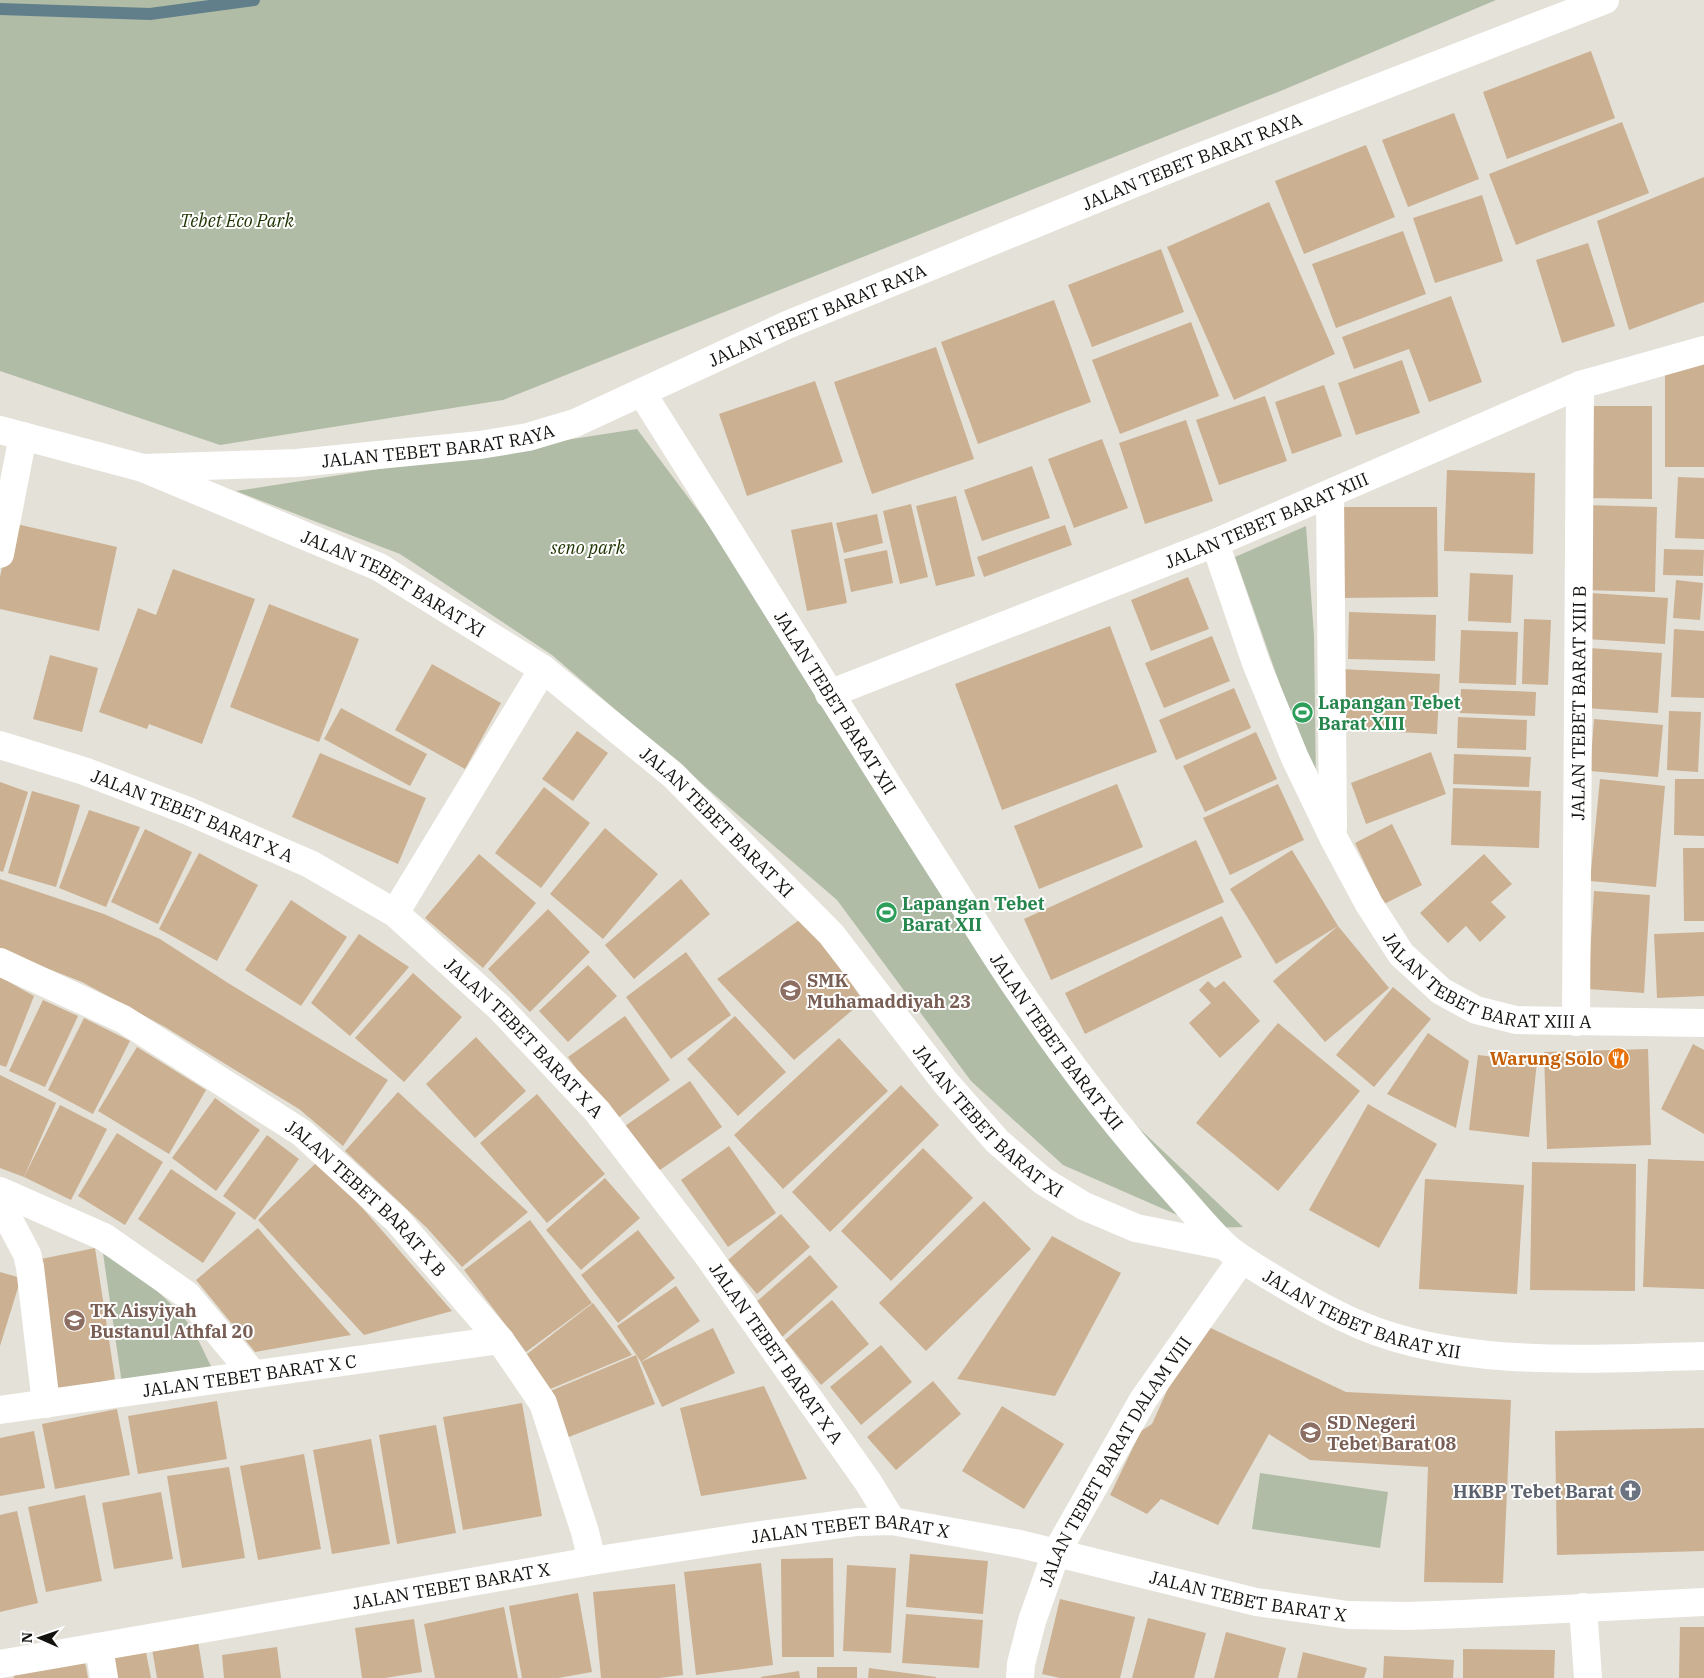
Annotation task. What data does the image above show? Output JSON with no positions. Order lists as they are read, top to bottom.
{
  "streets": {
    "street": [
      "JALAN TEBET BARAT RAYA",
      "JALAN TEBET BARAT XIII",
      "JALAN TEBET BARAT XI",
      "JALAN TEBET BARAT XII",
      "JALAN TEBET BARAT XIII B",
      "JALAN TEBET BARAT X A",
      "JALAN TEBET BARAT XIII A",
      "JALAN TEBET BARAT X B",
      "JALAN TEBET BARAT X C",
      "JALAN TEBET BARAT DALAM VIII",
      "JALAN TEBET BARAT X"
    ]
  },
  "crossings": [
    ["JALAN TEBET BARAT RAYA", "JALAN TEBET BARAT XI"],
    ["JALAN TEBET BARAT RAYA", "JALAN TEBET BARAT XII"],
    ["JALAN TEBET BARAT XIII", "JALAN TEBET BARAT XII"],
    ["JALAN TEBET BARAT XIII", "JALAN TEBET BARAT XIII B"],
    ["JALAN TEBET BARAT XIII", "JALAN TEBET BARAT XIII A"],
    ["JALAN TEBET BARAT XI", "JALAN TEBET BARAT XII"],
    ["JALAN TEBET BARAT XI", "JALAN TEBET BARAT DALAM VIII"],
    ["JALAN TEBET BARAT XII", "JALAN TEBET BARAT DALAM VIII"],
    ["JALAN TEBET BARAT XIII B", "JALAN TEBET BARAT XIII A"],
    ["JALAN TEBET BARAT X A", "JALAN TEBET BARAT X"],
    ["JALAN TEBET BARAT X B", "JALAN TEBET BARAT X C"],
    ["JALAN TEBET BARAT X B", "JALAN TEBET BARAT X"],
    ["JALAN TEBET BARAT DALAM VIII", "JALAN TEBET BARAT X"]
  ],
  "parks": ["Tebet Eco Park", "seno park"],
  "places": {
    "sports": ["Lapangan Tebet Barat XIII", "Lapangan Tebet Barat XII"],
    "school or university": ["SMK Muhamaddiyah 23", "TK Aisyiyah Bustanul Athfal 20", "SD Negeri Tebet Barat 08"],
    "restaurant": ["Warung Solo"],
    "church": ["HKBP Tebet Barat"]
  },
  "north": "left"
}
